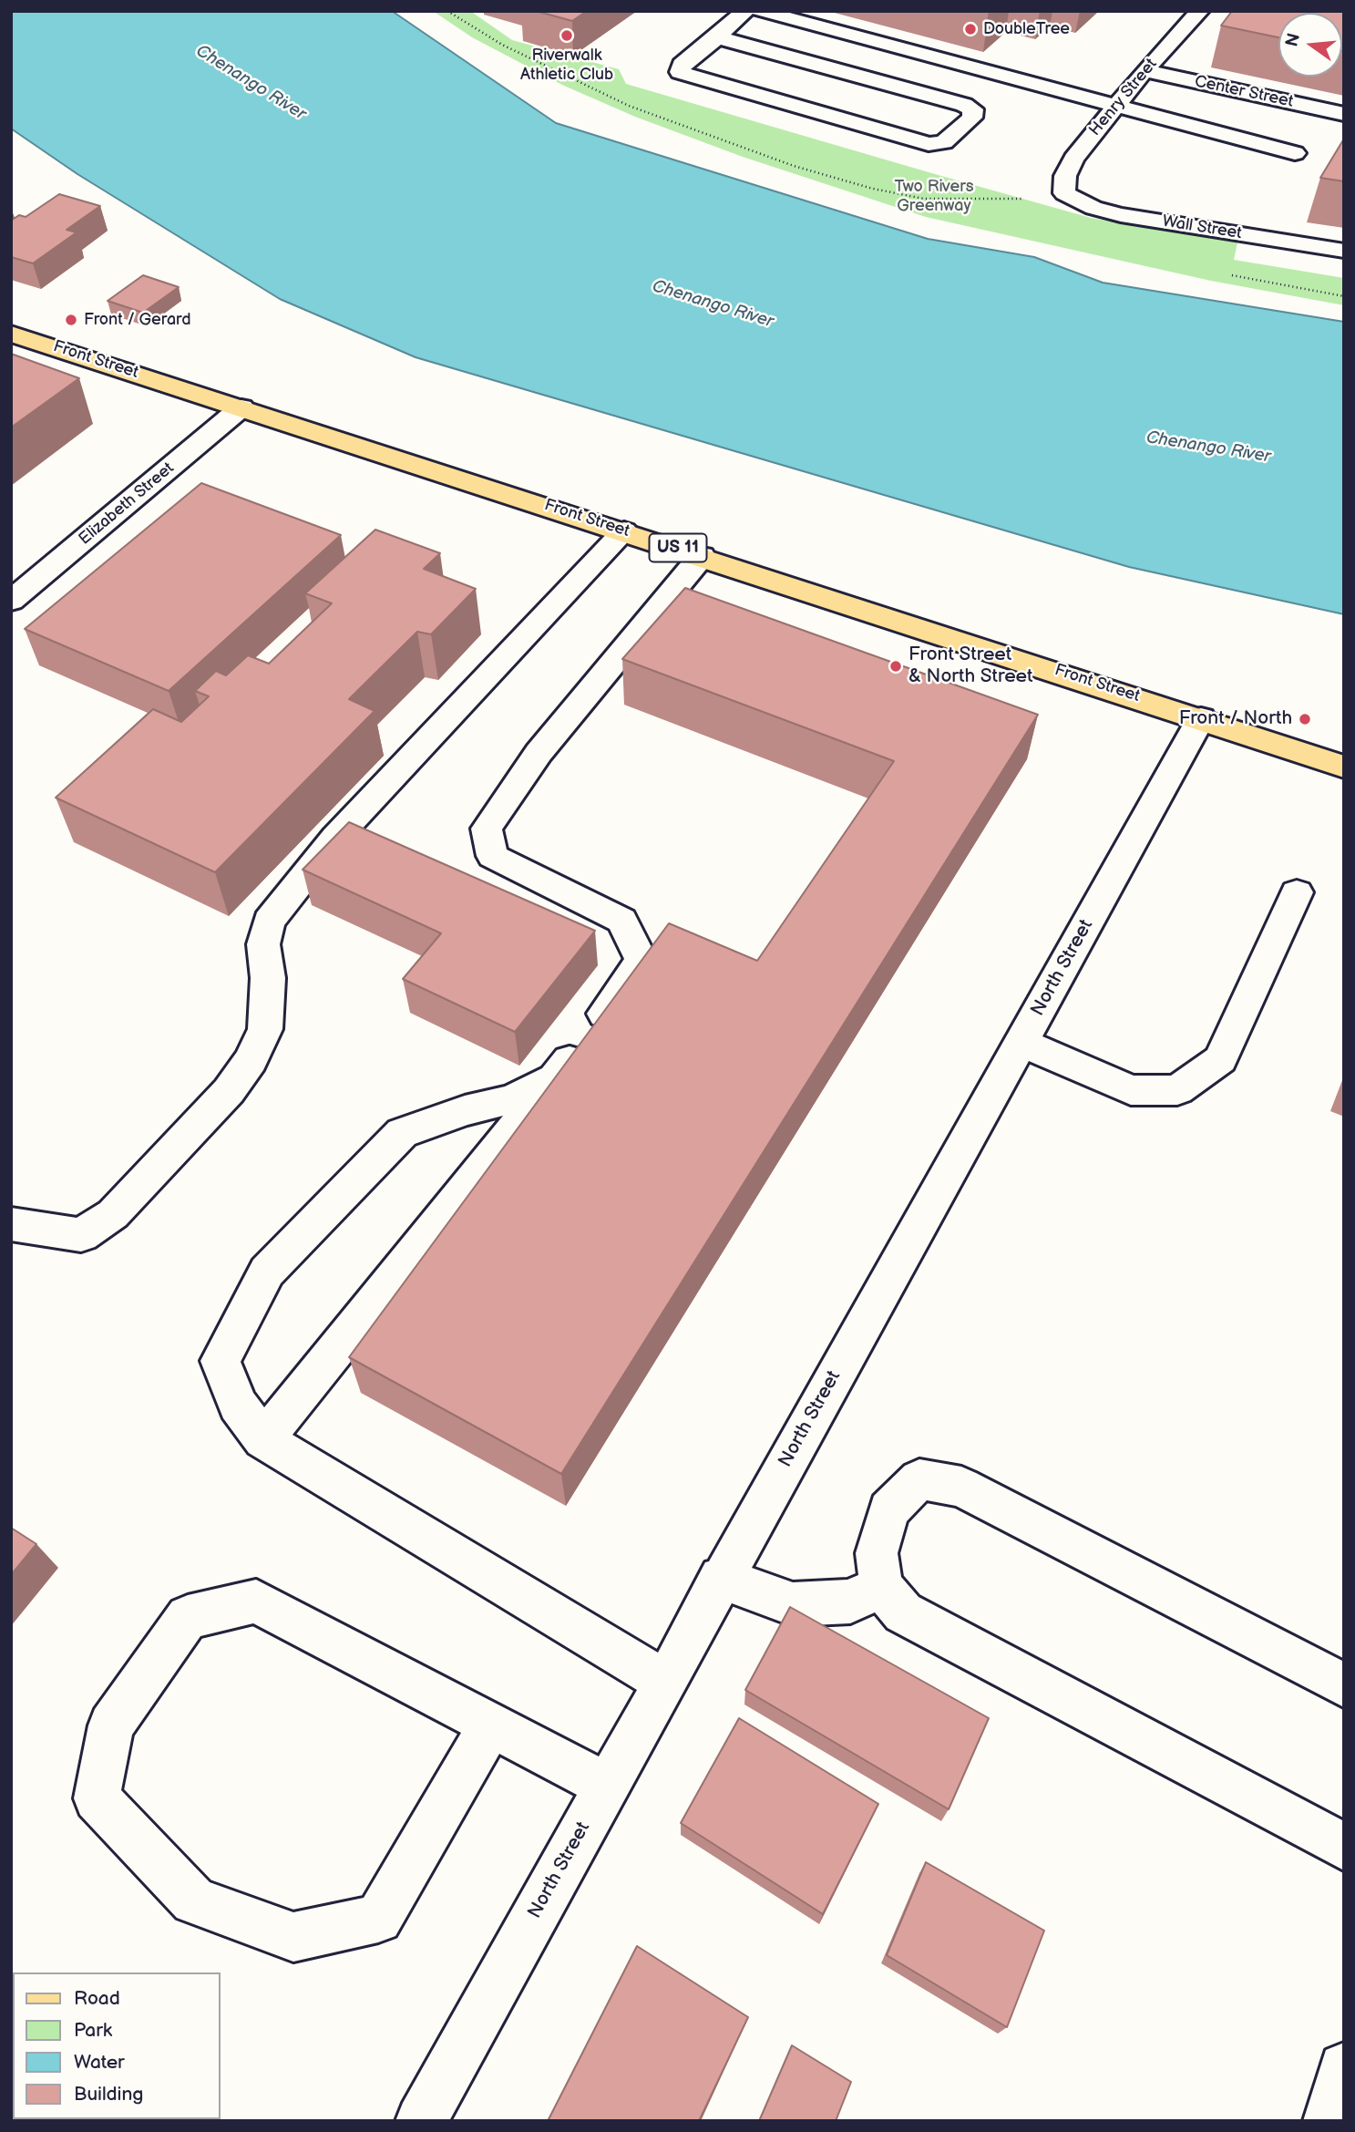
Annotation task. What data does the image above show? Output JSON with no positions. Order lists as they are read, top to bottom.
{
  "streets": {
    "main road": ["Front Street", "US 11"],
    "street": [
      "Center Street",
      "Henry Street",
      "Wall Street",
      "Elizabeth Street",
      "North Street"
    ]
  },
  "crossings": [
    ["Center Street", "Henry Street"],
    ["Henry Street", "Wall Street"],
    ["Front Street", "Elizabeth Street"],
    ["Front Street", "North Street"]
  ],
  "water": ["Chenango River"],
  "parks": ["Two Rivers Greenway"],
  "places": [
    "DoubleTree",
    "Riverwalk Athletic Club",
    "Front / Gerard",
    "Front Street & North Street",
    "Front / North"
  ],
  "legend": [
    "Road",
    "Park",
    "Water",
    "Building"
  ],
  "north": "left"
}
